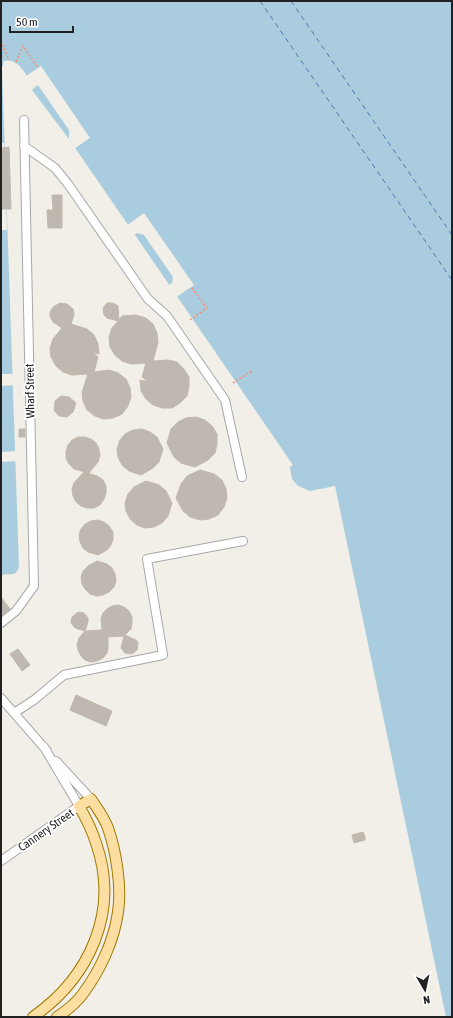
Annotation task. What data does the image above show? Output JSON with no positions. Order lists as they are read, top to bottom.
{
  "streets": {
    "main road": ["Cannery Street"],
    "street": ["Wharf Street"]
  },
  "scale_bar": "50 m",
  "north": "bottom"
}
